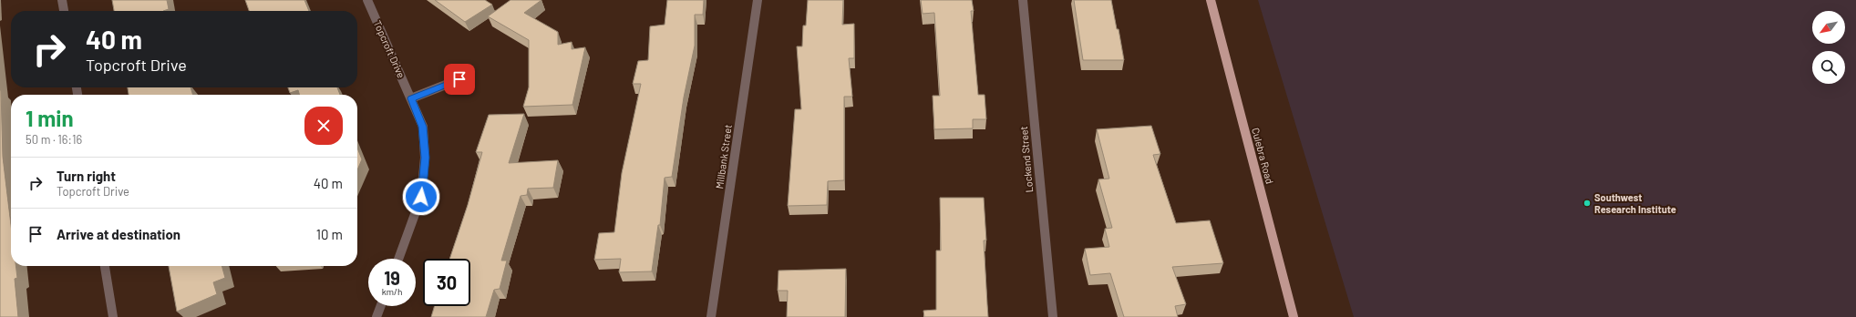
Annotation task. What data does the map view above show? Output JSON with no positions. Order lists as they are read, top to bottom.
{
  "streets": {
    "main road": ["Culebra Road"],
    "street": ["Topcroft Drive", "Millbank Street", "Lockend Street"]
  },
  "places": ["Southwest Research Institute"],
  "north": "bottom left",
  "page": {
    "turn": ["40 m", "Topcroft Drive"],
    "heading": ["1 min", "50 m · 16:16"],
    "list": [
      {
        "name": "Turn right",
        "note": "Topcroft Drive",
        "value": "40 m"
      },
      {
        "name": "Arrive at destination",
        "value": "10 m"
      }
    ],
    "speed": "19 km/h",
    "limit": "30"
  }
}
